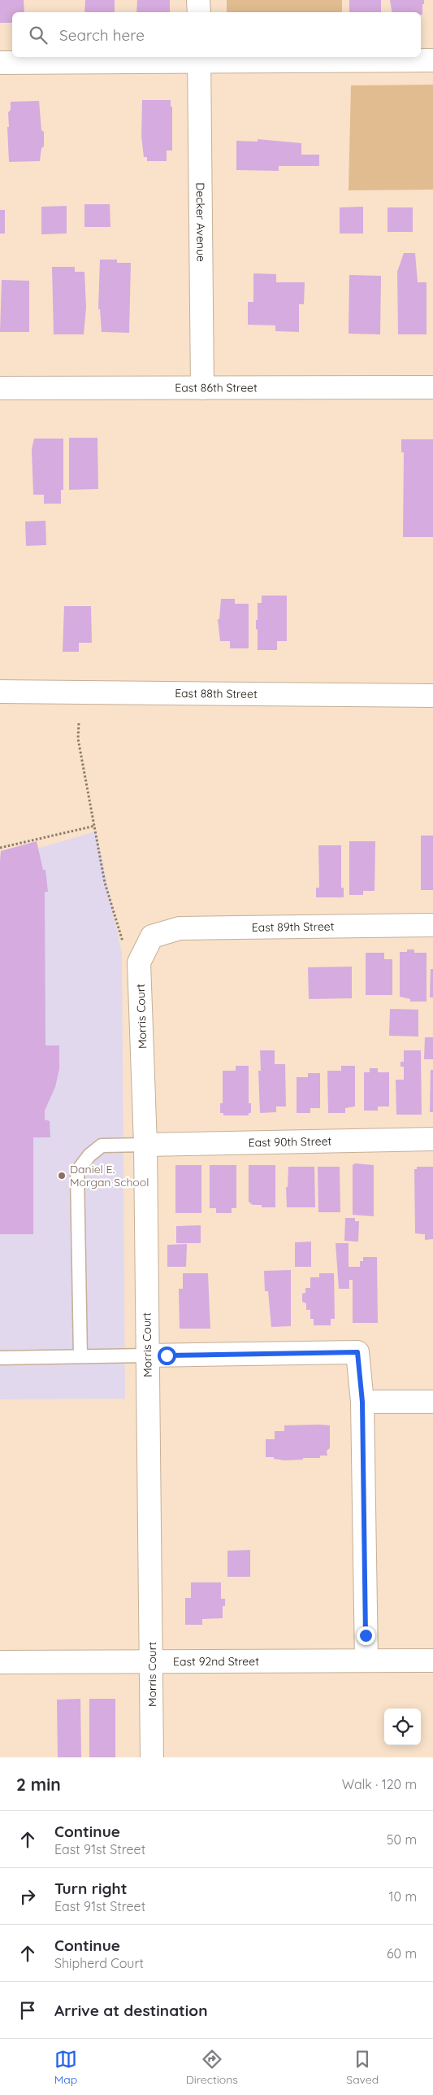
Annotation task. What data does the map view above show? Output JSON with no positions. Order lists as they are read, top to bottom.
{
  "streets": {
    "street": [
      "Decker Avenue",
      "East 86th Street",
      "East 88th Street",
      "East 89th Street",
      "Morris Court",
      "East 90th Street",
      "East 92nd Street"
    ]
  },
  "crossings": [
    ["Decker Avenue", "East 86th Street"],
    ["East 89th Street", "Morris Court"],
    ["Morris Court", "East 90th Street"],
    ["Morris Court", "East 92nd Street"]
  ],
  "places": ["Daniel E. Morgan School"],
  "page": {
    "search": "Search here",
    "heading": ["2 min", "Walk · 120 m"],
    "list": [
      ["Continue", "East 91st Street", "50 m"],
      ["Turn right", "East 91st Street", "10 m"],
      ["Continue", "Shipherd Court", "60 m"],
      "Arrive at destination"
    ],
    "nav": ["Map", "Directions", "Saved"]
  }
}
